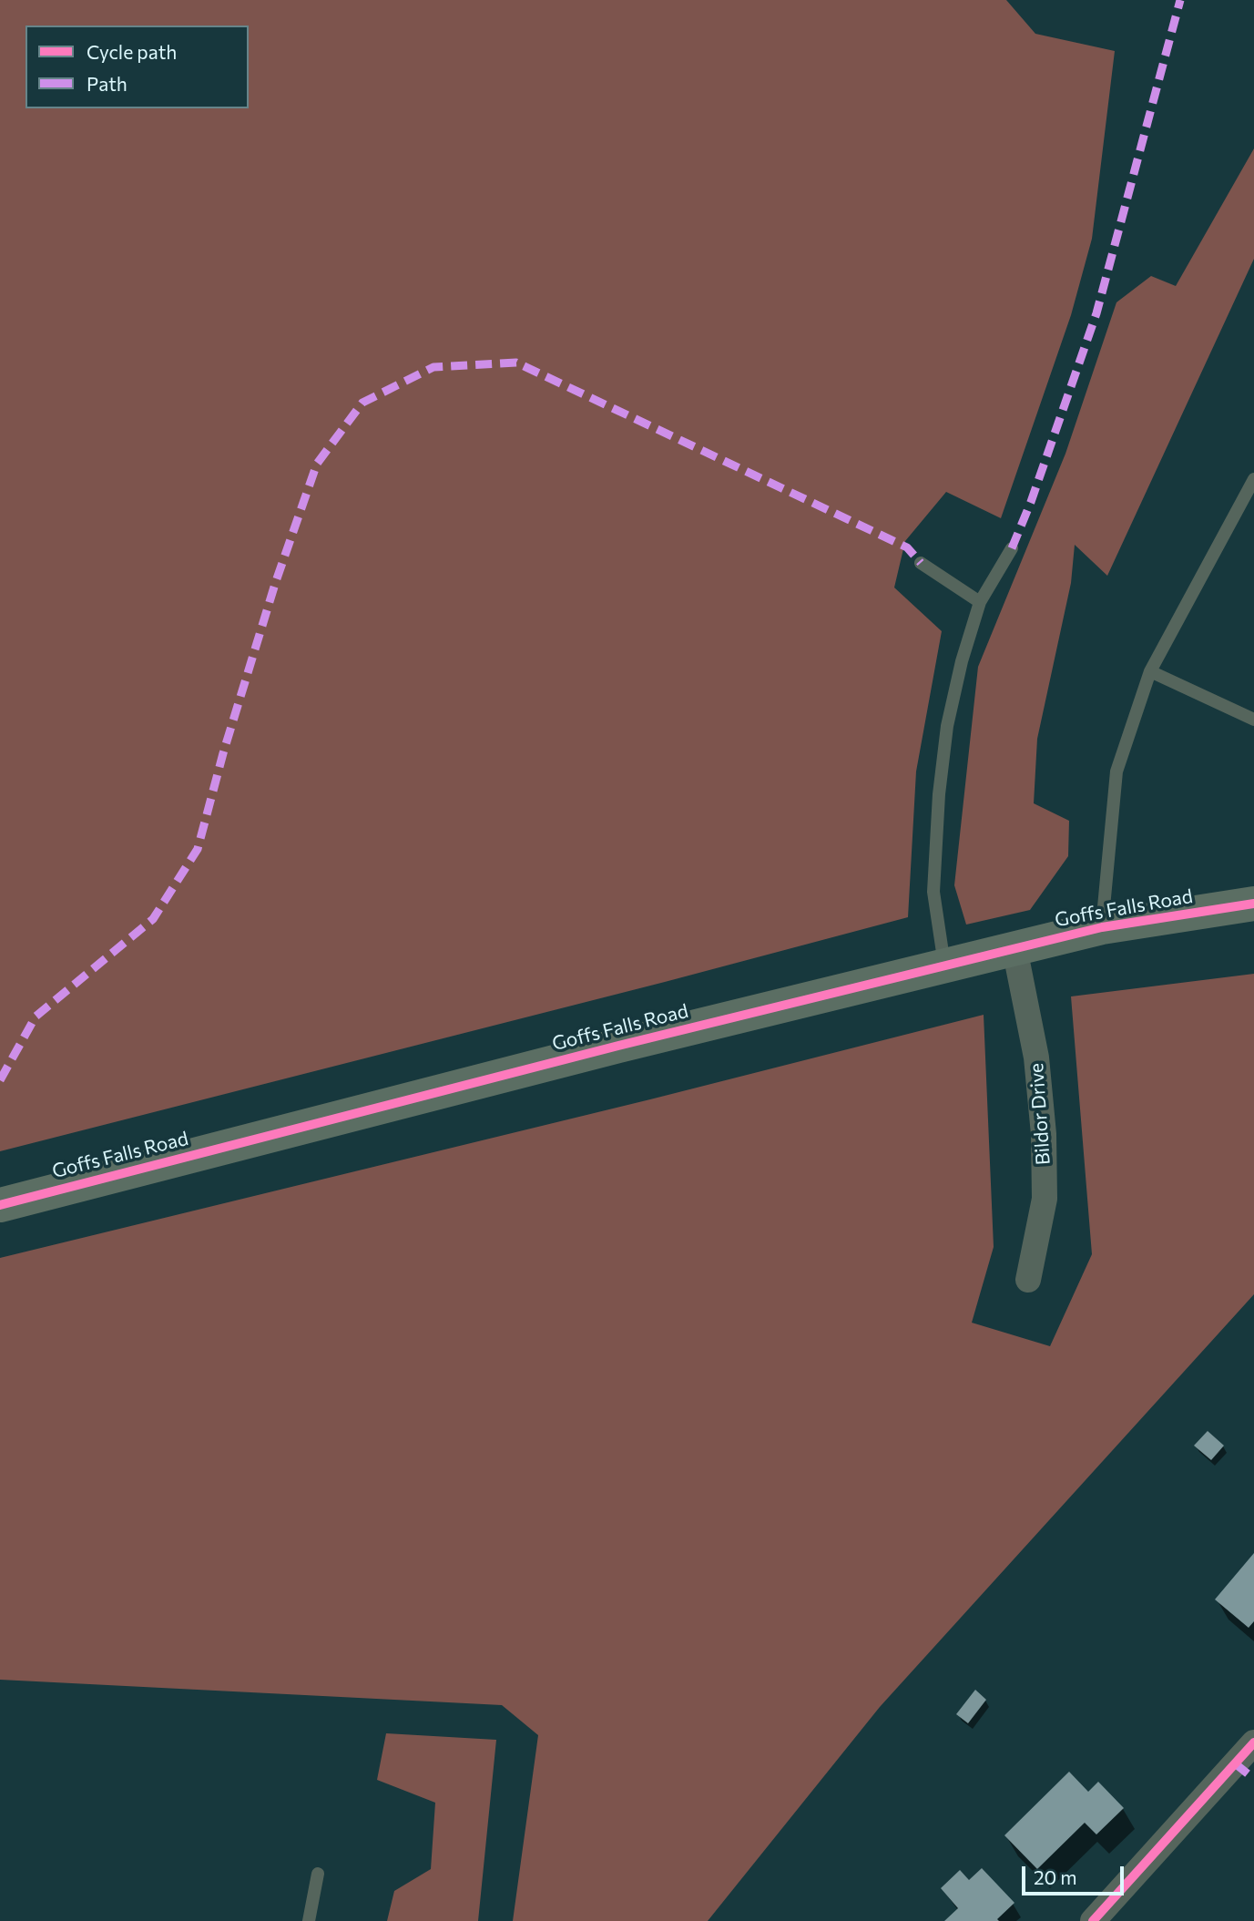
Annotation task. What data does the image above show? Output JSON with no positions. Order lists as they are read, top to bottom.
{
  "streets": {
    "street": ["Goffs Falls Road", "Bildor Drive"]
  },
  "crossings": [
    ["Goffs Falls Road", "Bildor Drive"]
  ],
  "legend": ["Cycle path", "Path"],
  "scale_bar": "20 m"
}
